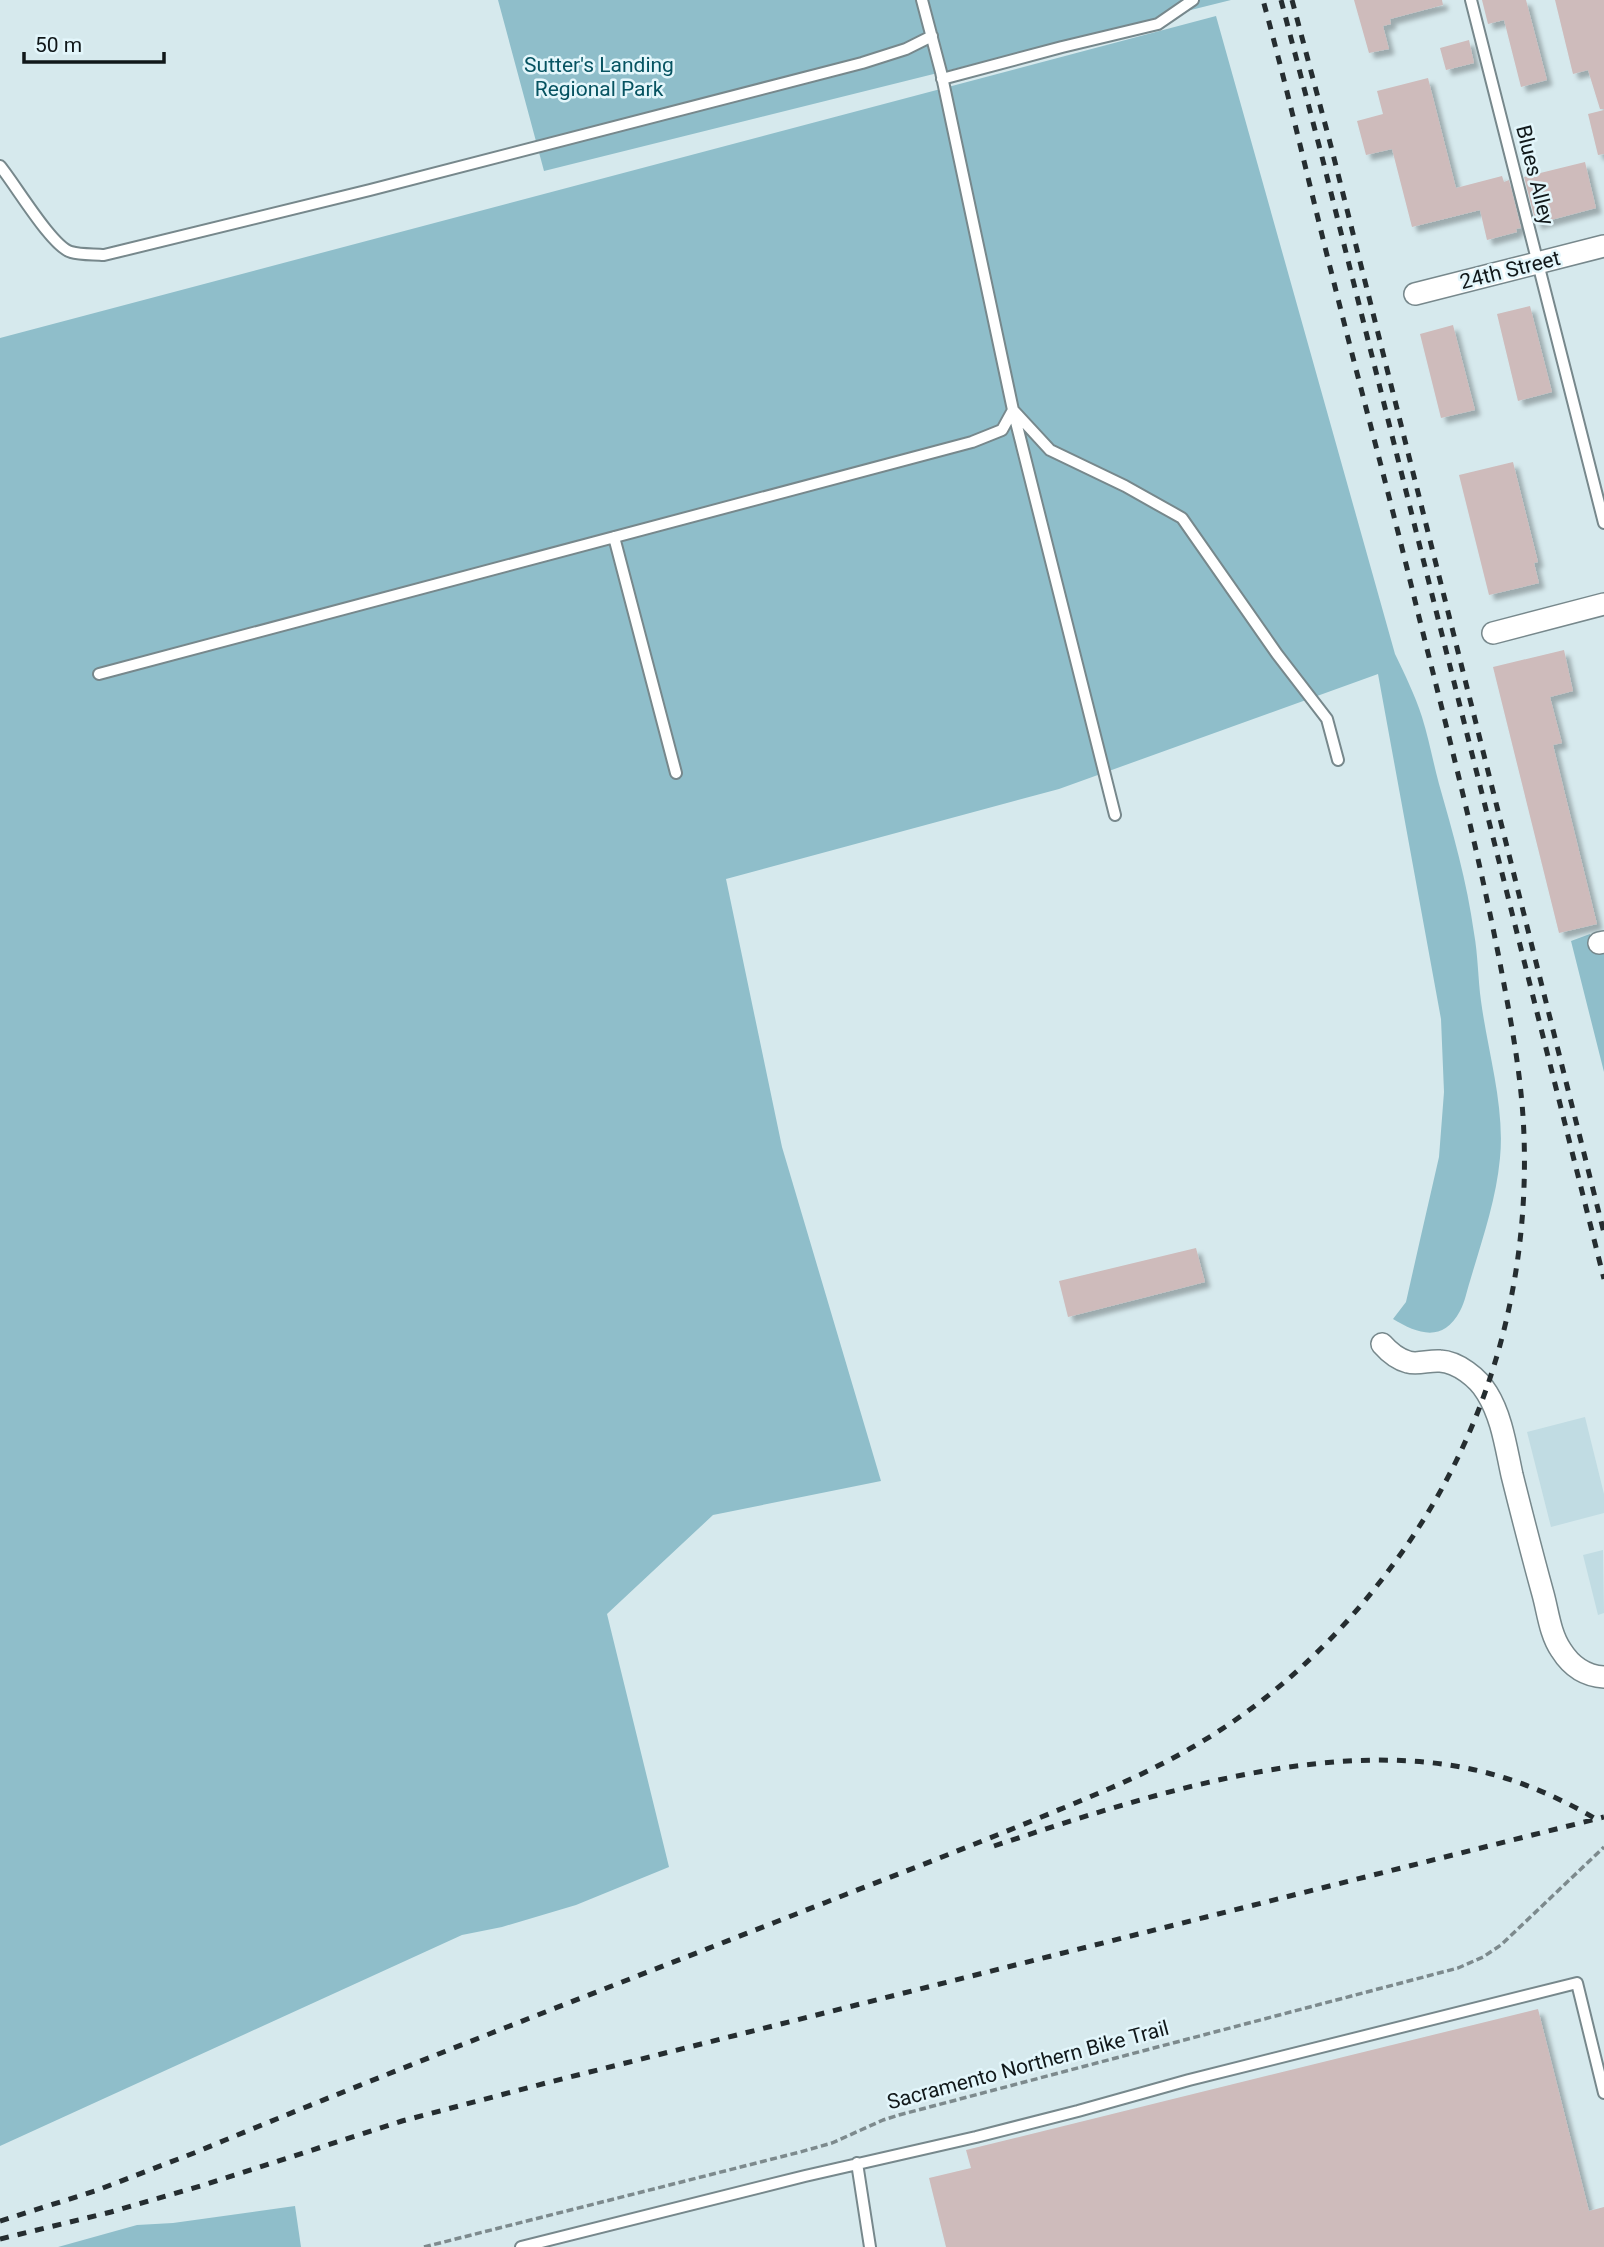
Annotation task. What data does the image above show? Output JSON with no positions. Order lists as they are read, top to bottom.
{
  "streets": {
    "street": ["24th Street"],
    "lane": ["Blues Alley"],
    "path": ["Sacramento Northern Bike Trail"]
  },
  "crossings": [
    ["Blues Alley", "24th Street"]
  ],
  "parks": ["Sutter's Landing Regional Park"],
  "scale_bar": "50 m"
}
